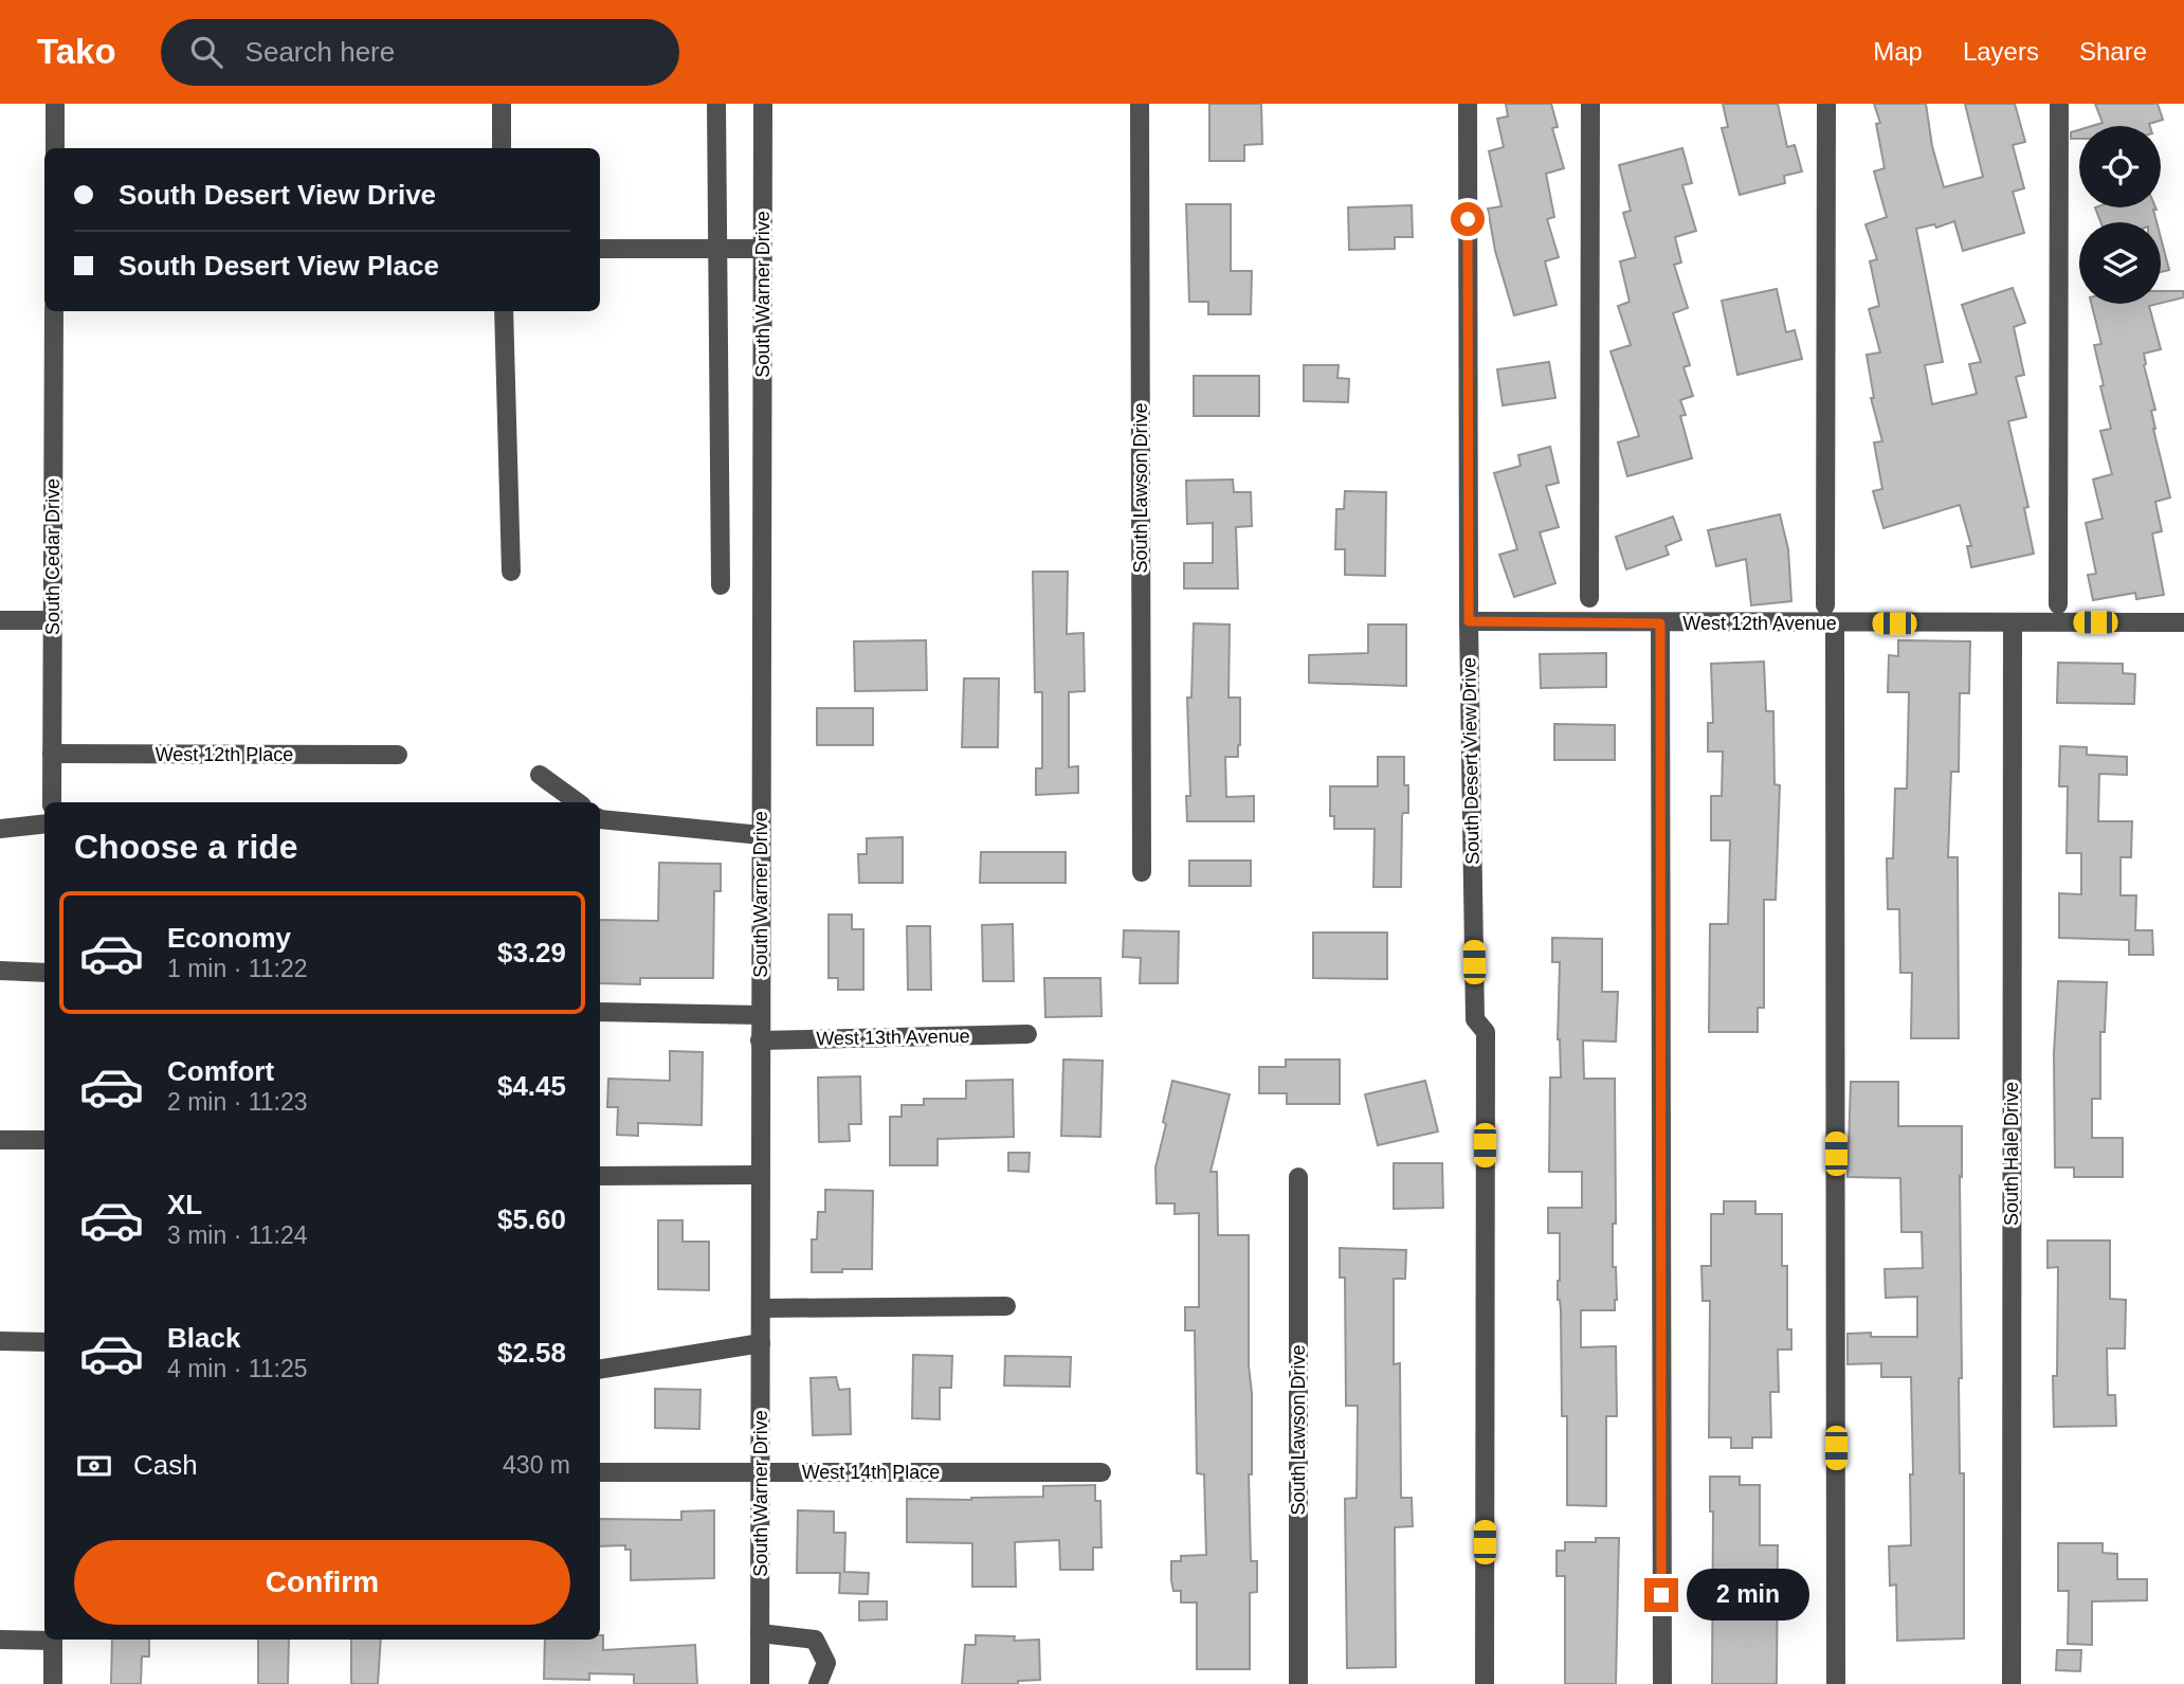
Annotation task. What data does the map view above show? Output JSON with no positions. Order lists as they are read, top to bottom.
{
  "streets": {
    "street": [
      "South Warner Drive",
      "South Lawson Drive",
      "South Cedar Drive",
      "West 12th Avenue",
      "West 12th Place",
      "South Desert View Drive",
      "West 13th Avenue",
      "South Hale Drive",
      "West 14th Place"
    ]
  },
  "crossings": [
    ["South Warner Drive", "West 13th Avenue"],
    ["South Warner Drive", "West 14th Place"],
    ["South Cedar Drive", "West 12th Place"],
    ["West 12th Avenue", "South Desert View Drive"],
    ["West 12th Avenue", "South Hale Drive"]
  ],
  "page": {
    "header": "Tako",
    "search": "Search here",
    "nav": ["Map", "Layers", "Share"],
    "banner": ["South Desert View Drive", "South Desert View Place"],
    "heading": "Choose a ride",
    "list": [
      {
        "name": "Economy",
        "note": "1 min · 11:22",
        "value": "$3.29"
      },
      {
        "name": "Comfort",
        "note": "2 min · 11:23",
        "value": "$4.45"
      },
      {
        "name": "XL",
        "note": "3 min · 11:24",
        "value": "$5.60"
      },
      {
        "name": "Black",
        "note": "4 min · 11:25",
        "value": "$2.58"
      }
    ],
    "pay": ["Cash", "430 m"],
    "buttons": "Confirm",
    "bubble": "2 min"
  }
}
